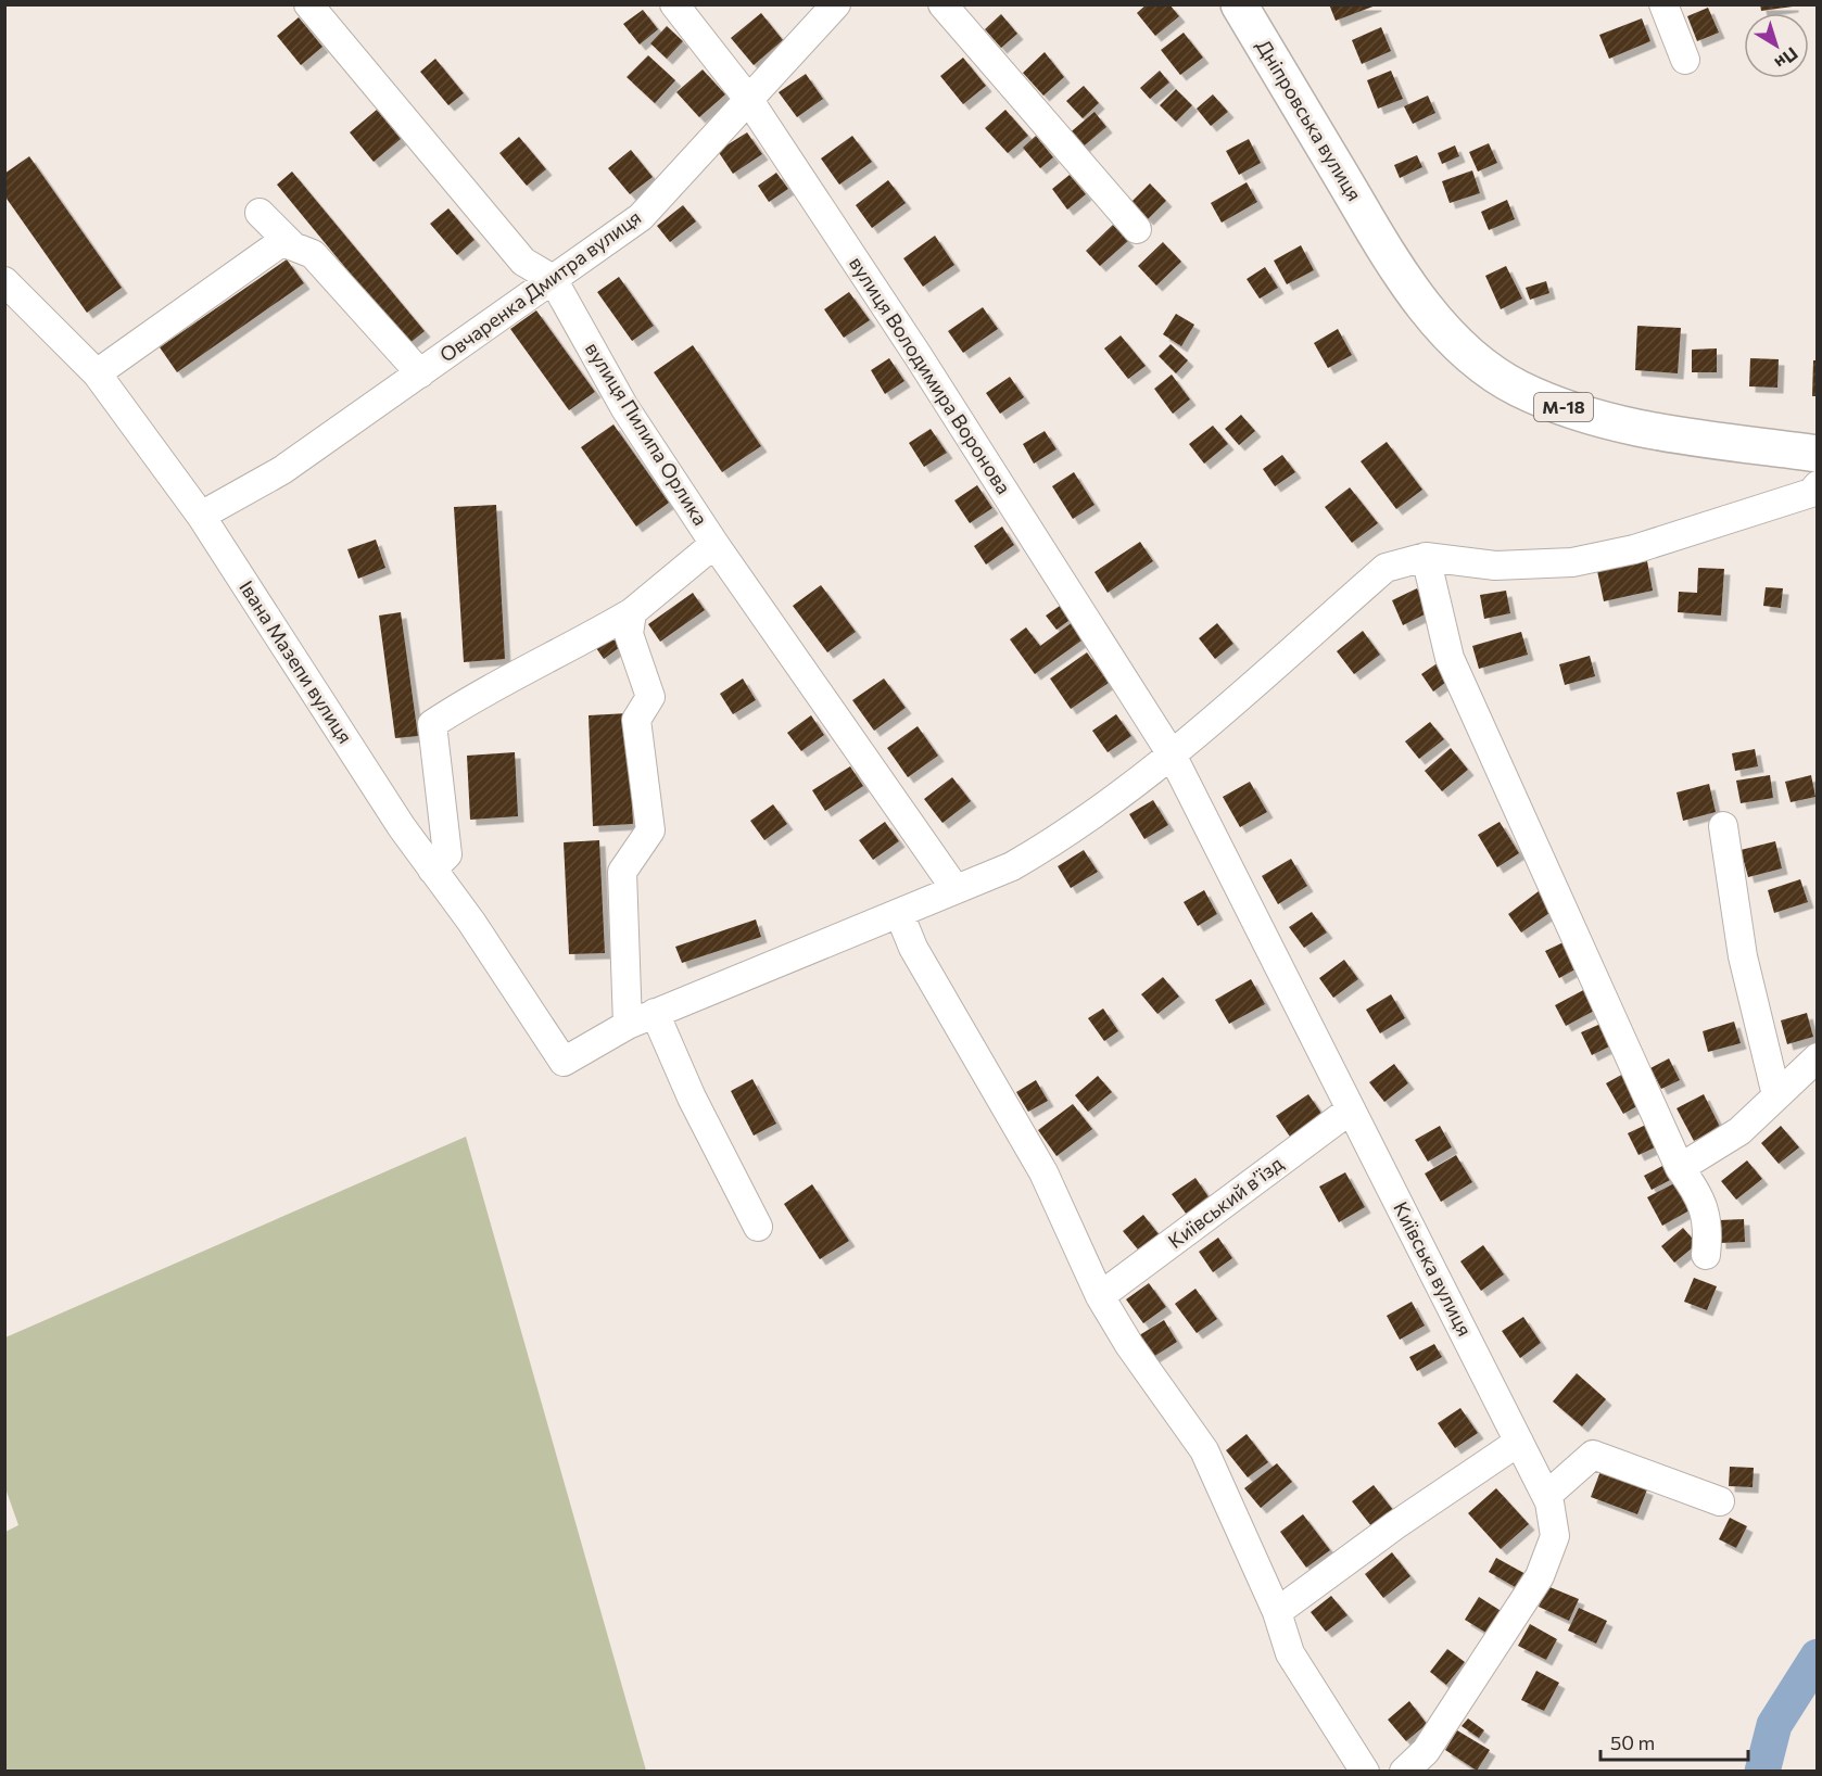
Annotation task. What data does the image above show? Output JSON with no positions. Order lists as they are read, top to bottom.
{
  "streets": {
    "highway": ["Дніпровська вулиця", "М-18"],
    "street": [
      "Овчаренка Дмитра вулиця",
      "вулиця Володимира Воронова",
      "вулиця Пилипа Орлика",
      "Івана Мазепи вулиця",
      "Київський в’їзд",
      "Київська вулиця"
    ]
  },
  "crossings": [
    ["Овчаренка Дмитра вулиця", "вулиця Володимира Воронова"],
    ["Овчаренка Дмитра вулиця", "вулиця Пилипа Орлика"],
    ["Овчаренка Дмитра вулиця", "Івана Мазепи вулиця"],
    ["вулиця Володимира Воронова", "Київська вулиця"],
    ["Київський в’їзд", "Київська вулиця"]
  ],
  "scale_bar": "50 m",
  "north": "bottom right"
}
